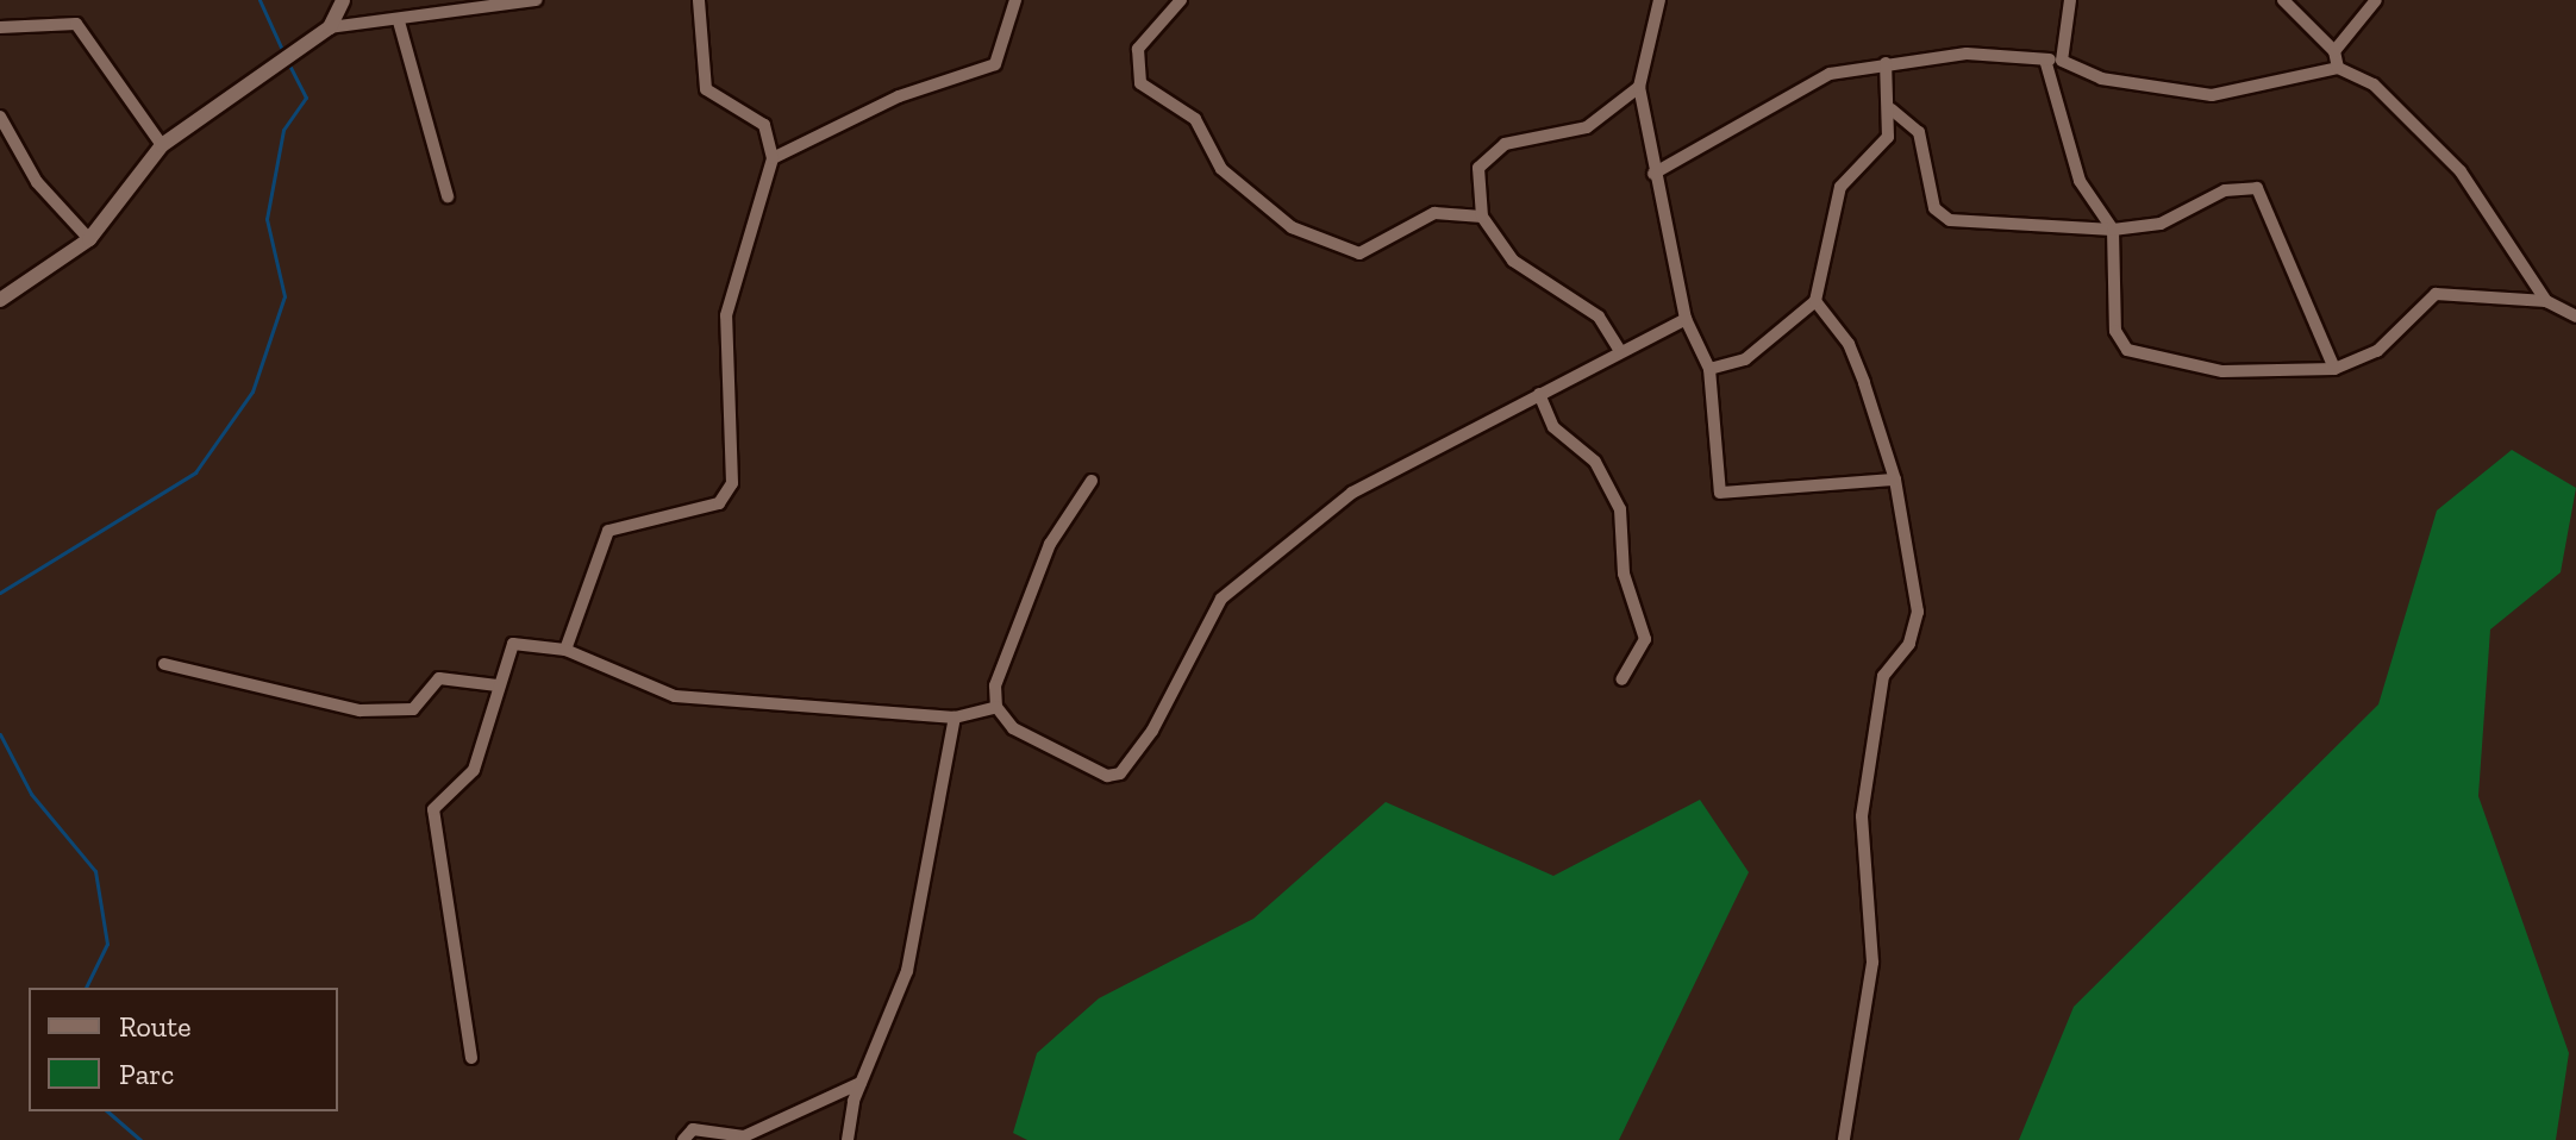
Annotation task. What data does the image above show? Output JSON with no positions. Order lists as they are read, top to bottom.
{
  "legend": ["Route", "Parc"]
}
